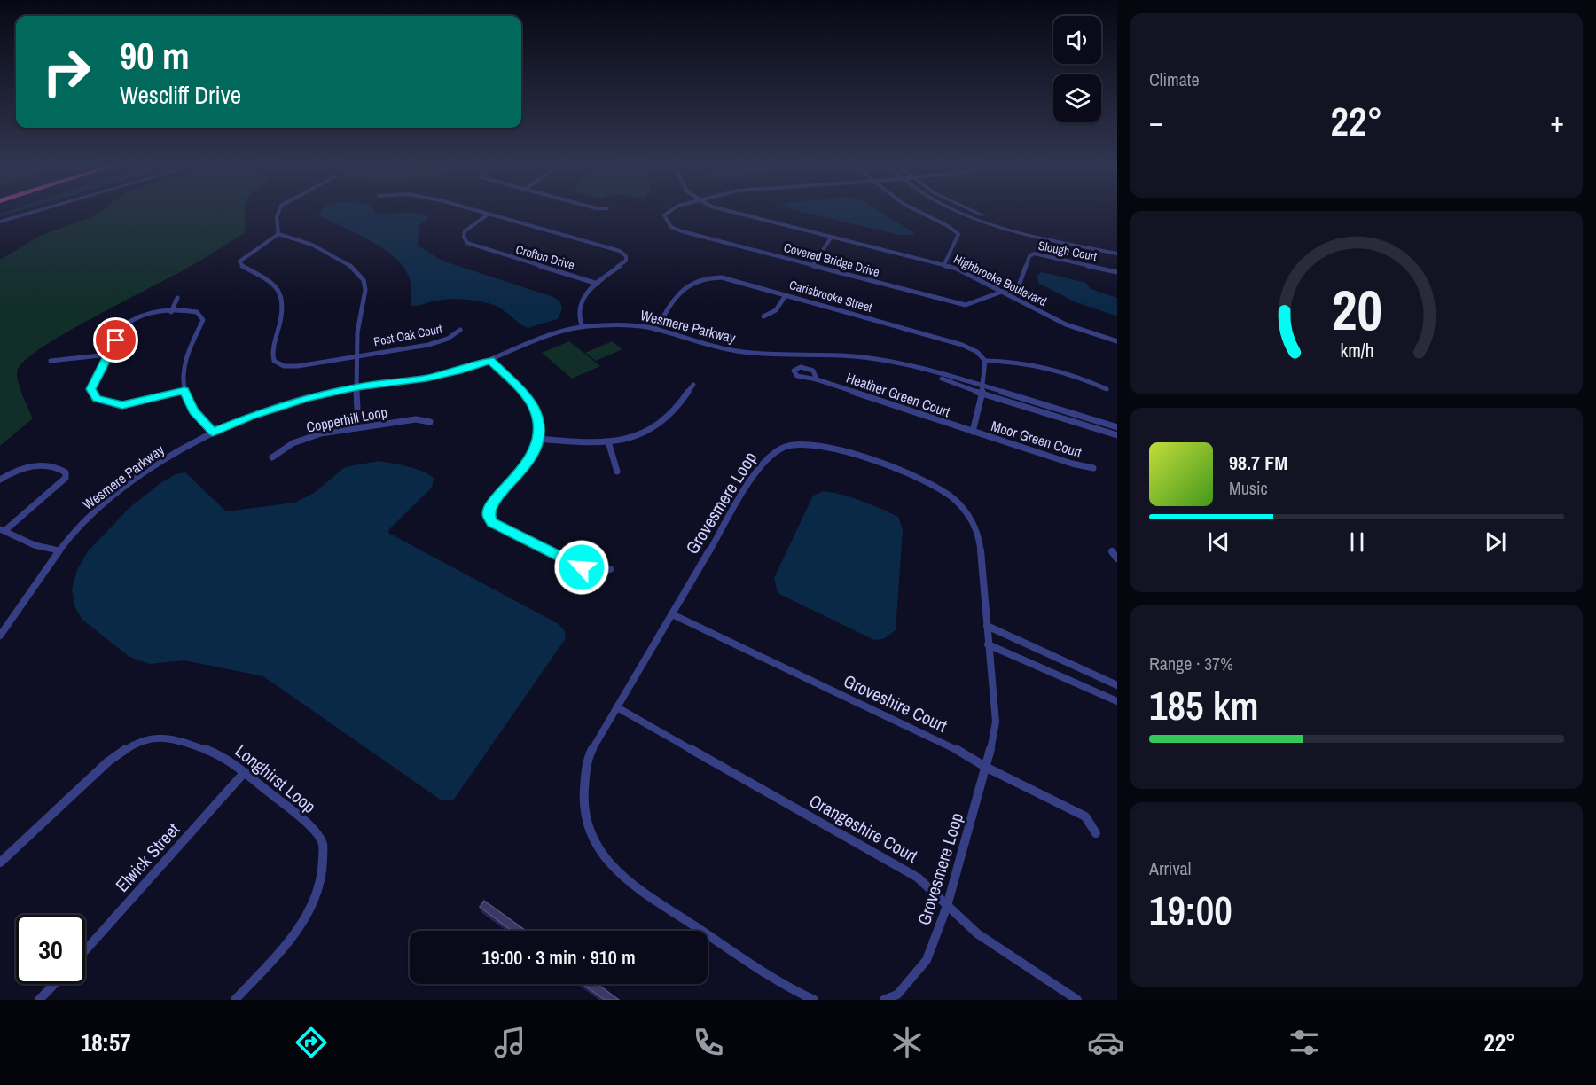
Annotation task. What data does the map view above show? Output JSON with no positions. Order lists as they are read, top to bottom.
{
  "streets": {
    "street": [
      "Slough Court",
      "Crofton Drive",
      "Covered Bridge Drive",
      "Highbrooke Boulevard",
      "Carisbrooke Street",
      "Wesmere Parkway",
      "Post Oak Court",
      "Heather Green Court",
      "Copperhill Loop",
      "Moor Green Court",
      "Grovesmere Loop",
      "Groveshire Court",
      "Longhirst Loop",
      "Orangeshire Court",
      "Elwick Street"
    ]
  },
  "crossings": [
    ["Slough Court", "Covered Bridge Drive"],
    ["Slough Court", "Highbrooke Boulevard"],
    ["Covered Bridge Drive", "Highbrooke Boulevard"],
    ["Carisbrooke Street", "Wesmere Parkway"],
    ["Heather Green Court", "Moor Green Court"],
    ["Grovesmere Loop", "Groveshire Court"],
    ["Grovesmere Loop", "Orangeshire Court"],
    ["Longhirst Loop", "Elwick Street"]
  ],
  "page": {
    "tile": [
      "Climate",
      ["Range · 37%", "185 km"],
      ["Arrival", "19:00"]
    ],
    "turn": ["90 m", "Wescliff Drive"],
    "heat": ["−", "22°", "+"],
    "song": ["98.7 FM", "Music"],
    "limit": "30",
    "trip": "19:00 · 3 min · 910 m",
    "tabs": ["18:57", "22°"],
    "gauge": ["20", "km/h"]
  }
}
